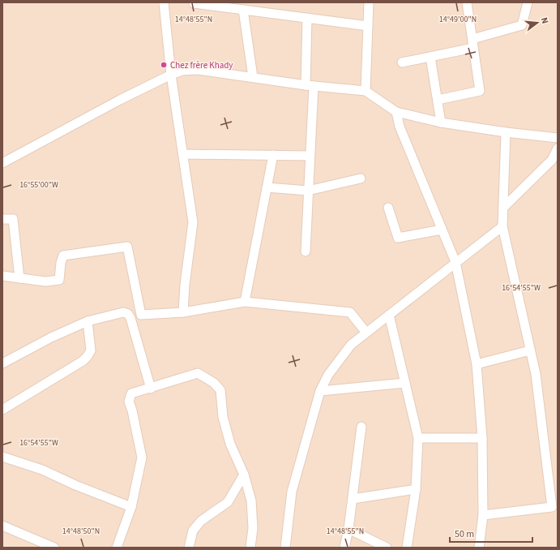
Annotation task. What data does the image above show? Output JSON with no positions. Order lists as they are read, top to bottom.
{
  "places": ["Chez frère Khady"],
  "scale_bar": "50 m",
  "north": "right",
  "coordinates": [
    "14°48'55\"N",
    "14°49'00\"N",
    "16°55'00\"W",
    "16°54'55\"W",
    "14°48'50\"N"
  ]
}
